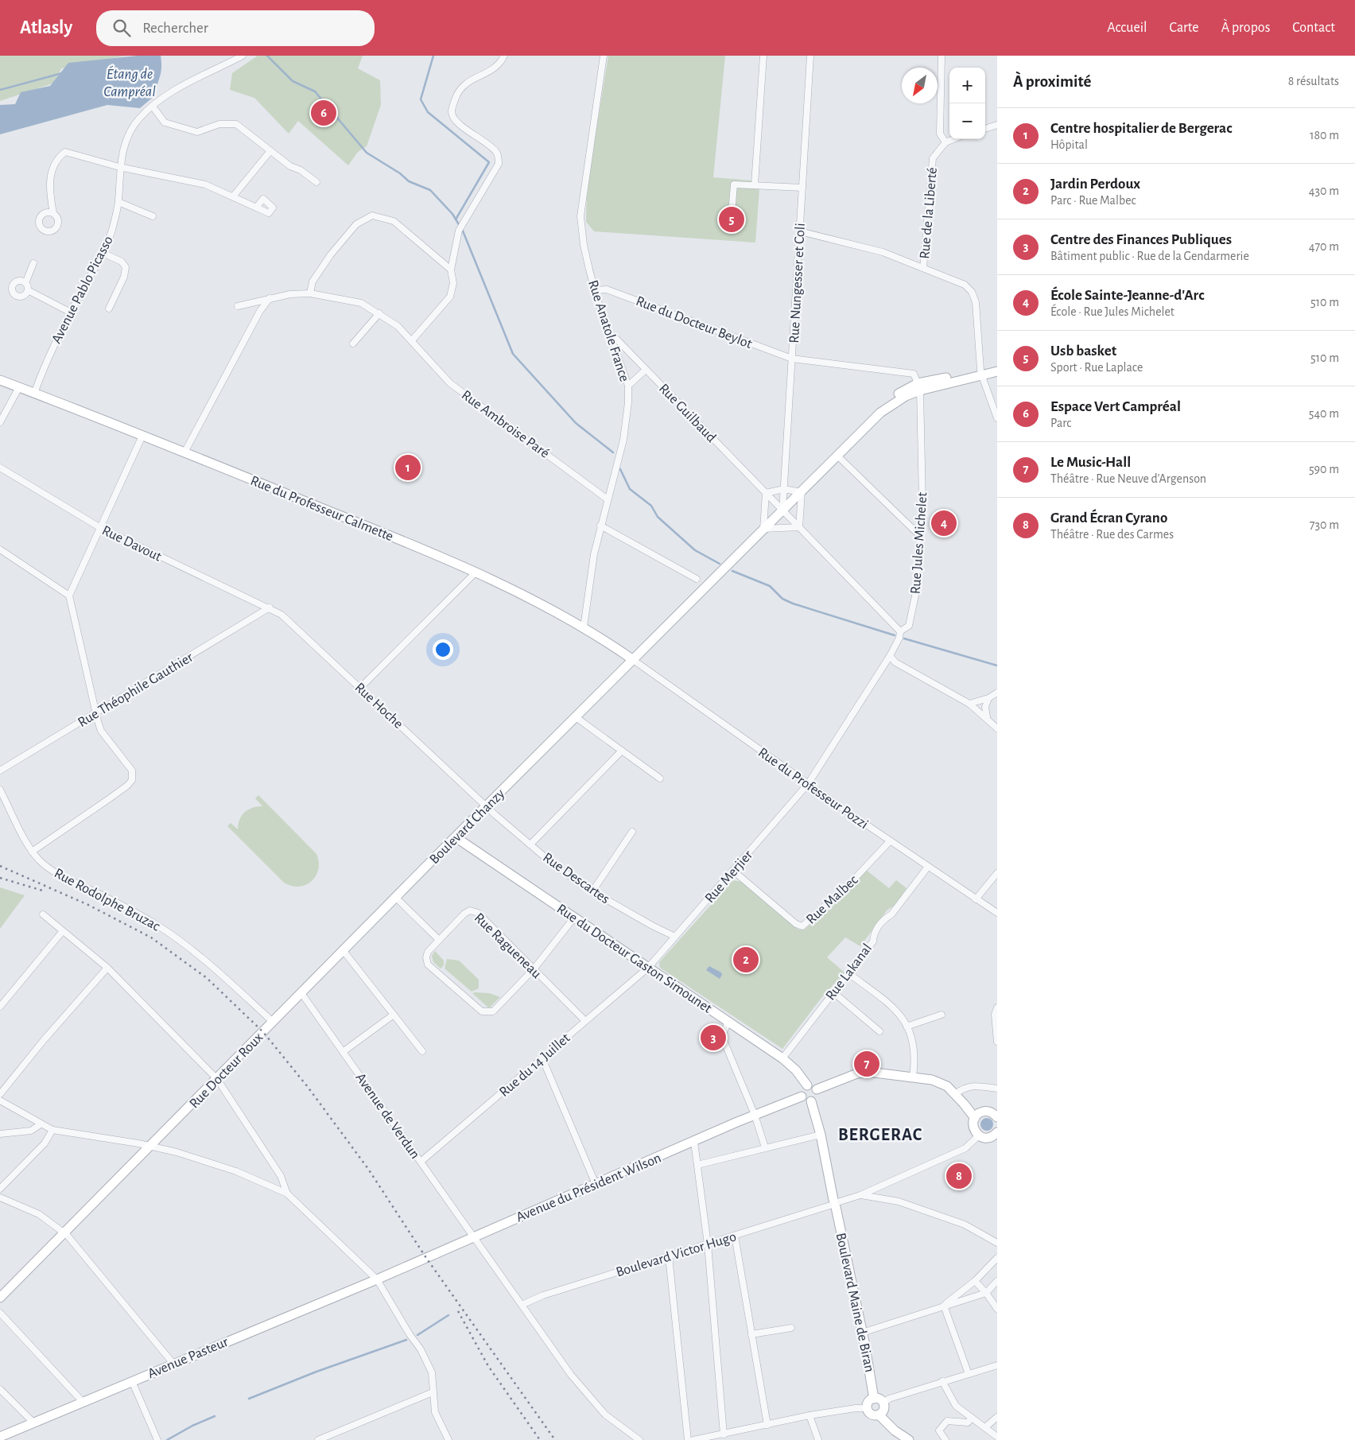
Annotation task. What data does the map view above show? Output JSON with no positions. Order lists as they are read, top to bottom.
{
  "streets": {
    "main road": [
      "Rue du Professeur Calmette",
      "Boulevard Chanzy",
      "Rue du Docteur Gaston Simounet",
      "Rue Docteur Roux",
      "Avenue du Président Wilson",
      "Boulevard Maine de Biran",
      "Avenue Pasteur"
    ],
    "street": [
      "Rue de la Liberté",
      "Rue Nungesser et Coli",
      "Avenue Pablo Picasso",
      "Rue du Docteur Beylot",
      "Rue Anatole France",
      "Rue Guilbaud",
      "Rue Ambroise Paré",
      "Rue Davout",
      "Rue Jules Michelet",
      "Rue Théophile Gauthier",
      "Rue Hoche",
      "Rue du Professeur Pozzi",
      "Rue Merjier",
      "Rue Descartes",
      "Rue Rodolphe Bruzac",
      "Rue Malbec",
      "Rue Ragueneau",
      "Rue Lakanal",
      "Rue du 14 Juillet",
      "Avenue de Verdun",
      "Boulevard Victor Hugo"
    ]
  },
  "crossings": [
    ["Rue de la Liberté", "Boulevard Chanzy"],
    ["Rue Nungesser et Coli", "Rue du Docteur Beylot"],
    ["Rue Nungesser et Coli", "Rue Guilbaud"],
    ["Rue Nungesser et Coli", "Boulevard Chanzy"],
    ["Avenue Pablo Picasso", "Rue du Professeur Calmette"],
    ["Rue du Docteur Beylot", "Rue Anatole France"],
    ["Rue du Docteur Beylot", "Rue Jules Michelet"],
    ["Rue du Docteur Beylot", "Boulevard Chanzy"],
    ["Rue Anatole France", "Rue Guilbaud"],
    ["Rue Anatole France", "Rue Ambroise Paré"],
    ["Rue Anatole France", "Rue du Professeur Calmette"],
    ["Rue Guilbaud", "Rue Jules Michelet"],
    ["Rue Guilbaud", "Boulevard Chanzy"],
    ["Rue du Professeur Calmette", "Rue du Professeur Pozzi"],
    ["Rue du Professeur Calmette", "Boulevard Chanzy"],
    ["Rue Davout", "Rue Théophile Gauthier"],
    ["Rue Davout", "Rue Hoche"],
    ["Rue Jules Michelet", "Rue du Professeur Pozzi"],
    ["Rue Jules Michelet", "Boulevard Chanzy"],
    ["Rue Jules Michelet", "Rue Merjier"],
    ["Rue Théophile Gauthier", "Rue Hoche"],
    ["Rue Hoche", "Boulevard Chanzy"],
    ["Rue Hoche", "Rue Descartes"],
    ["Rue du Professeur Pozzi", "Boulevard Chanzy"],
    ["Rue du Professeur Pozzi", "Rue Merjier"],
    ["Rue du Professeur Pozzi", "Rue Malbec"],
    ["Rue du Professeur Pozzi", "Rue Lakanal"],
    ["Boulevard Chanzy", "Rue Descartes"],
    ["Boulevard Chanzy", "Rue du Docteur Gaston Simounet"],
    ["Boulevard Chanzy", "Rue Docteur Roux"],
    ["Boulevard Chanzy", "Avenue de Verdun"],
    ["Rue Merjier", "Rue Descartes"],
    ["Rue Merjier", "Rue Malbec"],
    ["Rue Merjier", "Rue du Docteur Gaston Simounet"],
    ["Rue Merjier", "Rue du 14 Juillet"],
    ["Rue Rodolphe Bruzac", "Rue Docteur Roux"],
    ["Rue Ragueneau", "Rue du 14 Juillet"],
    ["Rue du Docteur Gaston Simounet", "Rue Lakanal"],
    ["Rue du Docteur Gaston Simounet", "Rue du 14 Juillet"],
    ["Rue du Docteur Gaston Simounet", "Avenue du Président Wilson"],
    ["Rue du Docteur Gaston Simounet", "Boulevard Maine de Biran"],
    ["Rue du 14 Juillet", "Avenue de Verdun"],
    ["Rue Docteur Roux", "Avenue de Verdun"],
    ["Avenue de Verdun", "Avenue du Président Wilson"],
    ["Avenue de Verdun", "Boulevard Victor Hugo"],
    ["Avenue du Président Wilson", "Boulevard Maine de Biran"],
    ["Avenue du Président Wilson", "Avenue Pasteur"],
    ["Boulevard Victor Hugo", "Boulevard Maine de Biran"]
  ],
  "districts": ["BERGERAC"],
  "water": ["Étang de Campréal"],
  "north": "bottom left",
  "page": {
    "header": "Atlasly",
    "search": "Rechercher",
    "nav": [
      "Accueil",
      "Carte",
      "À propos",
      "Contact"
    ],
    "heading": ["À proximité", "8 résultats"],
    "map_buttons": ["+", "−"],
    "pins": [
      "6",
      "5",
      "1",
      "4",
      "2",
      "3",
      "7",
      "8"
    ],
    "list": [
      {
        "mark": "1",
        "name": "Centre hospitalier de Bergerac",
        "note": "Hôpital",
        "value": "180 m"
      },
      {
        "mark": "2",
        "name": "Jardin Perdoux",
        "note": "Parc · Rue Malbec",
        "value": "430 m"
      },
      {
        "mark": "3",
        "name": "Centre des Finances Publiques",
        "note": "Bâtiment public · Rue de la Gendarmerie",
        "value": "470 m"
      },
      {
        "mark": "4",
        "name": "École Sainte-Jeanne-d'Arc",
        "note": "École · Rue Jules Michelet",
        "value": "510 m"
      },
      {
        "mark": "5",
        "name": "Usb basket",
        "note": "Sport · Rue Laplace",
        "value": "510 m"
      },
      {
        "mark": "6",
        "name": "Espace Vert Campréal",
        "note": "Parc",
        "value": "540 m"
      },
      {
        "mark": "7",
        "name": "Le Music-Hall",
        "note": "Théâtre · Rue Neuve d'Argenson",
        "value": "590 m"
      },
      {
        "mark": "8",
        "name": "Grand Écran Cyrano",
        "note": "Théâtre · Rue des Carmes",
        "value": "730 m"
      }
    ]
  }
}
